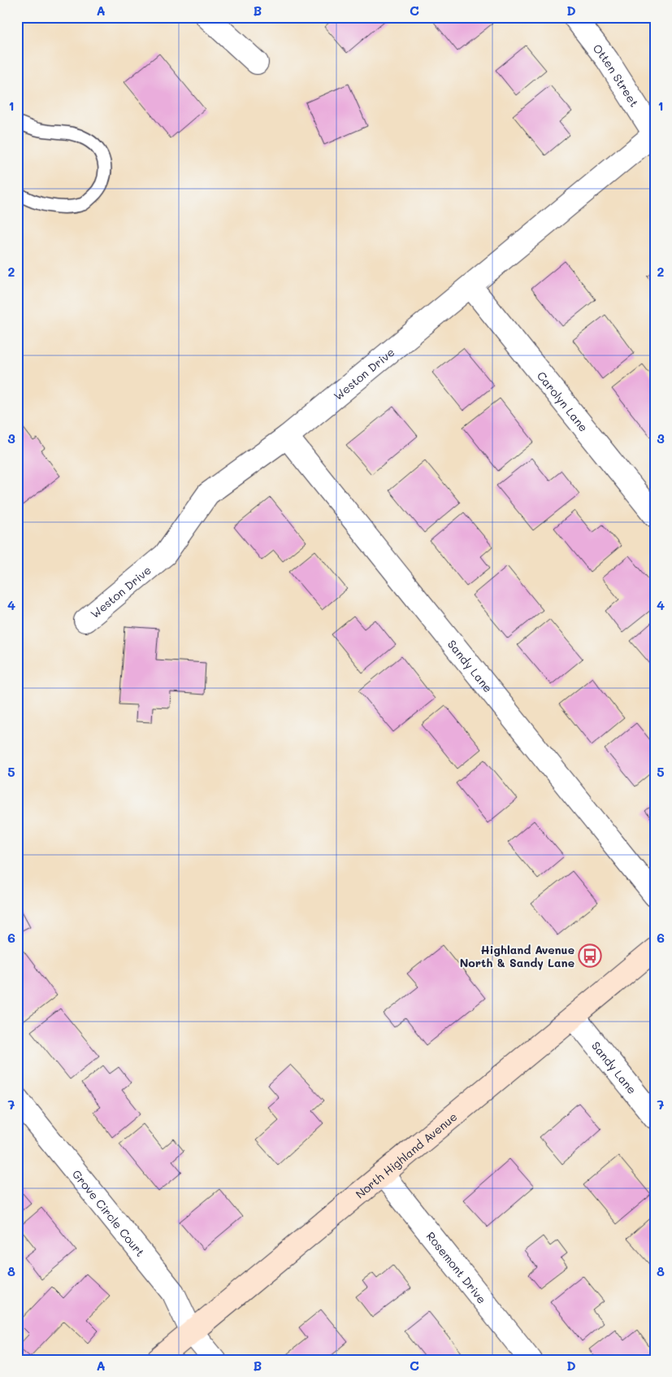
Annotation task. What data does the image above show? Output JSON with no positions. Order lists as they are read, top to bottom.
{
  "streets": {
    "street": [
      "Otten Street",
      "Weston Drive",
      "Carolyn Lane",
      "Sandy Lane",
      "North Highland Avenue",
      "Grove Circle Court",
      "Rosemont Drive"
    ]
  },
  "crossings": [
    ["Otten Street", "Weston Drive"],
    ["Weston Drive", "Carolyn Lane"],
    ["Weston Drive", "Sandy Lane"],
    ["Sandy Lane", "North Highland Avenue"],
    ["North Highland Avenue", "Grove Circle Court"],
    ["North Highland Avenue", "Rosemont Drive"]
  ],
  "places": {
    "bus stop": ["Highland Avenue North & Sandy Lane"]
  },
  "grid": {
    "columns": [
      "A",
      "B",
      "C",
      "D"
    ],
    "rows": [
      "1",
      "2",
      "3",
      "4",
      "5",
      "6",
      "7",
      "8"
    ]
  }
}
